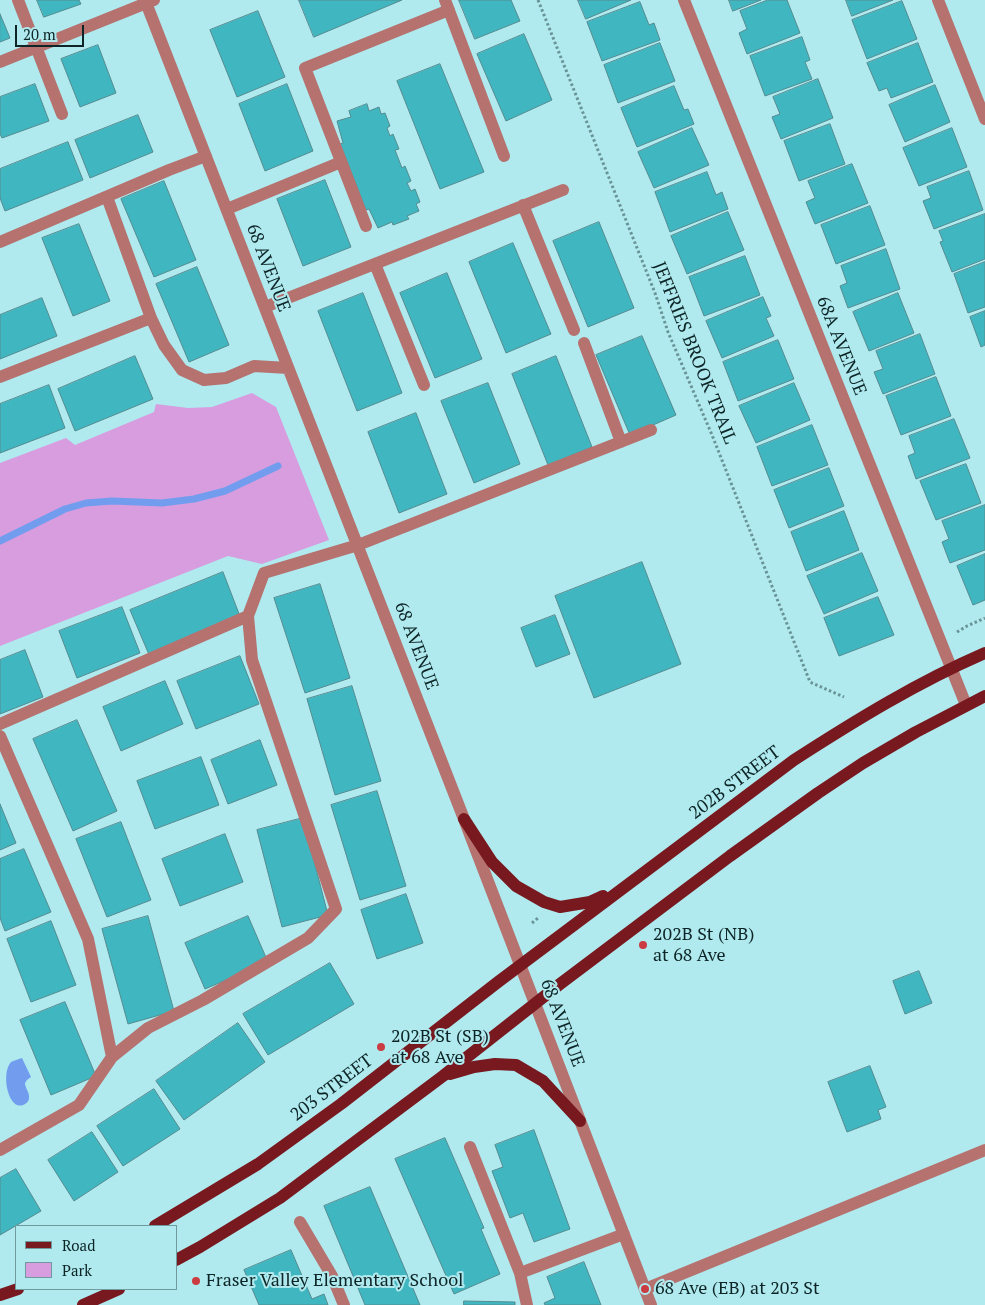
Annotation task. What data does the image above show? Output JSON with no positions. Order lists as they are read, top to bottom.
{
  "streets": {
    "main road": ["202B STREET", "203 STREET"],
    "street": ["68 AVENUE", "68A AVENUE"],
    "path": ["JEFFRIES BROOK TRAIL"]
  },
  "crossings": [
    ["68 AVENUE", "202B STREET"],
    ["68 AVENUE", "203 STREET"],
    ["68A AVENUE", "202B STREET"],
    ["202B STREET", "203 STREET"]
  ],
  "places": [
    "202B St (NB) at 68 Ave",
    "202B St (SB) at 68 Ave",
    "Fraser Valley Elementary School",
    "68 Ave (EB) at 203 St"
  ],
  "legend": ["Road", "Park"],
  "scale_bar": "20 m"
}
